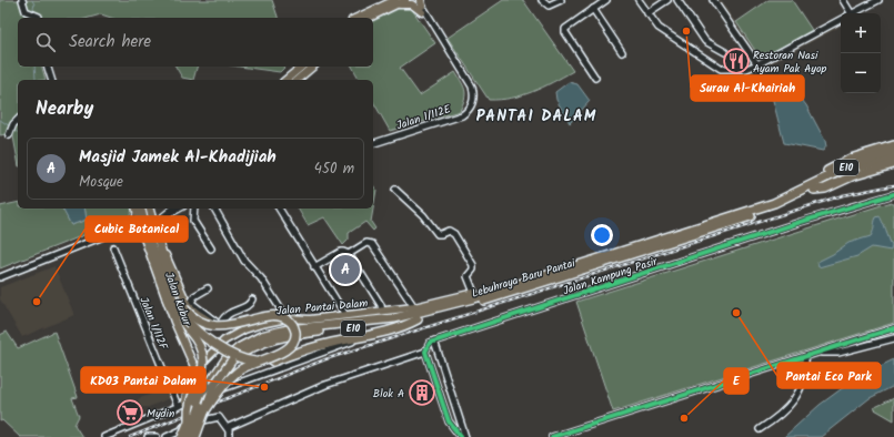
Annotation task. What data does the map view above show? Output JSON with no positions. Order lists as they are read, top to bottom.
{
  "streets": {
    "highway": ["E10", "Lebuhraya Baru Pantai"],
    "main road": ["Jalan Kubur", "Jalan Pantai Dalam"],
    "street": ["Jalan 1/112E", "Jalan Kampung Pasir", "Jalan 1/112F"]
  },
  "crossings": [
    ["Jalan Kubur", "Jalan Pantai Dalam"]
  ],
  "districts": ["PANTAI DALAM"],
  "places": {
    "other": [
      "Surau Al-Khairiah",
      "Cubic Botanical",
      "Pantai Eco Park",
      "KD03 Pantai Dalam",
      "E"
    ],
    "restaurant": ["Restoran Nasi Ayam Pak Ayop"],
    "building": ["Blok A"],
    "supermarket": ["Mydin"]
  },
  "page": {
    "map_buttons": ["+", "−"],
    "search": "Search here",
    "heading": "Nearby",
    "list": [
      {
        "mark": "A",
        "name": "Masjid Jamek Al-Khadijiah",
        "note": "Mosque",
        "value": "450 m"
      }
    ],
    "pins": "A"
  }
}
